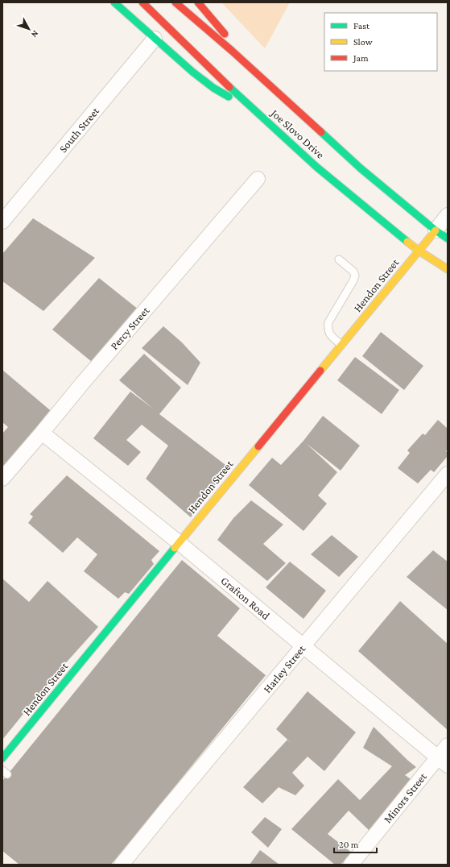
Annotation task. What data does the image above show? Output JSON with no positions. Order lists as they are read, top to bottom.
{
  "streets": {
    "main road": ["Joe Slovo Drive", "Hendon Street"],
    "street": [
      "South Street",
      "Percy Street",
      "Grafton Road",
      "Harley Street",
      "Minors Street"
    ]
  },
  "crossings": [
    ["Joe Slovo Drive", "Hendon Street"],
    ["Hendon Street", "Grafton Road"],
    ["Percy Street", "Grafton Road"],
    ["Grafton Road", "Harley Street"],
    ["Grafton Road", "Minors Street"]
  ],
  "legend": ["Fast", "Slow", "Jam"],
  "scale_bar": "20 m",
  "north": "bottom right"
}
